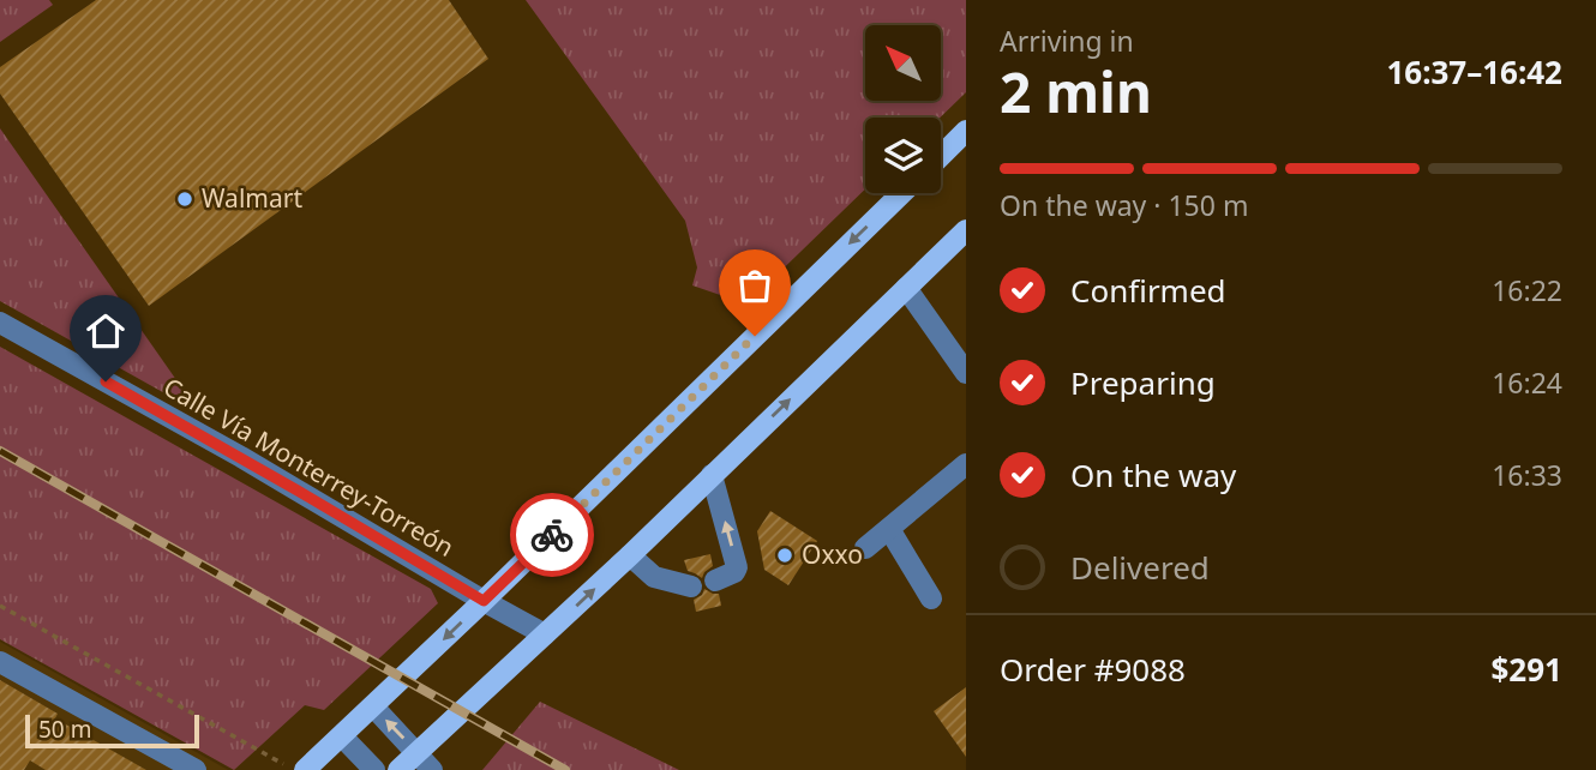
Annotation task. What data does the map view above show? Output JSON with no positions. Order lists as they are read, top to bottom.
{
  "streets": {
    "street": ["Calle Vía Monterrey-Torreón"]
  },
  "places": ["Walmart", "Oxxo"],
  "scale_bar": "50 m",
  "north": "top left",
  "page": {
    "heading": ["2 min", "Arriving in", "16:37–16:42"],
    "panel": ["Order #9088", "$291"],
    "bar": "On the way · 150 m",
    "list": [
      ["Confirmed", "16:22"],
      ["Preparing", "16:24"],
      ["On the way", "16:33"],
      "Delivered"
    ],
    "scale": "50 m"
  }
}
